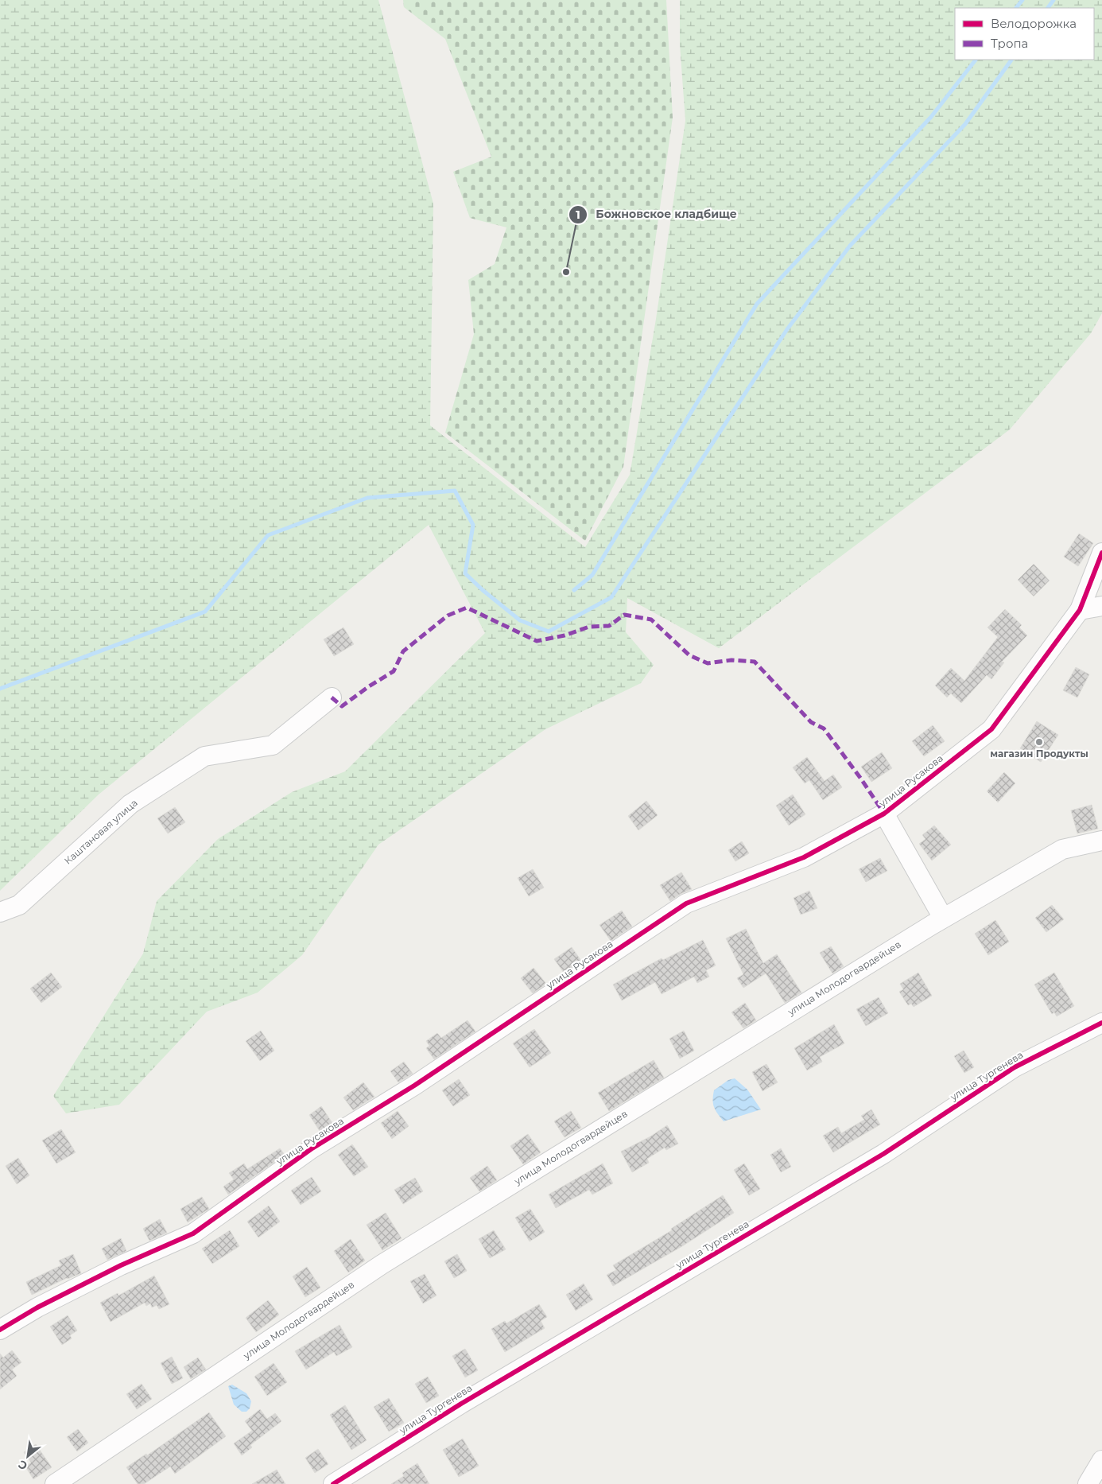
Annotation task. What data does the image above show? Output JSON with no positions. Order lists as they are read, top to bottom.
{
  "streets": {
    "street": [
      "улица Русакова",
      "Каштановая улица",
      "улица Молодогвардейцев",
      "улица Тургенева"
    ]
  },
  "places": ["Божновское кладбище", "магазин Продукты"],
  "legend": ["Велодорожка", "Тропа"],
  "north": "bottom left"
}
